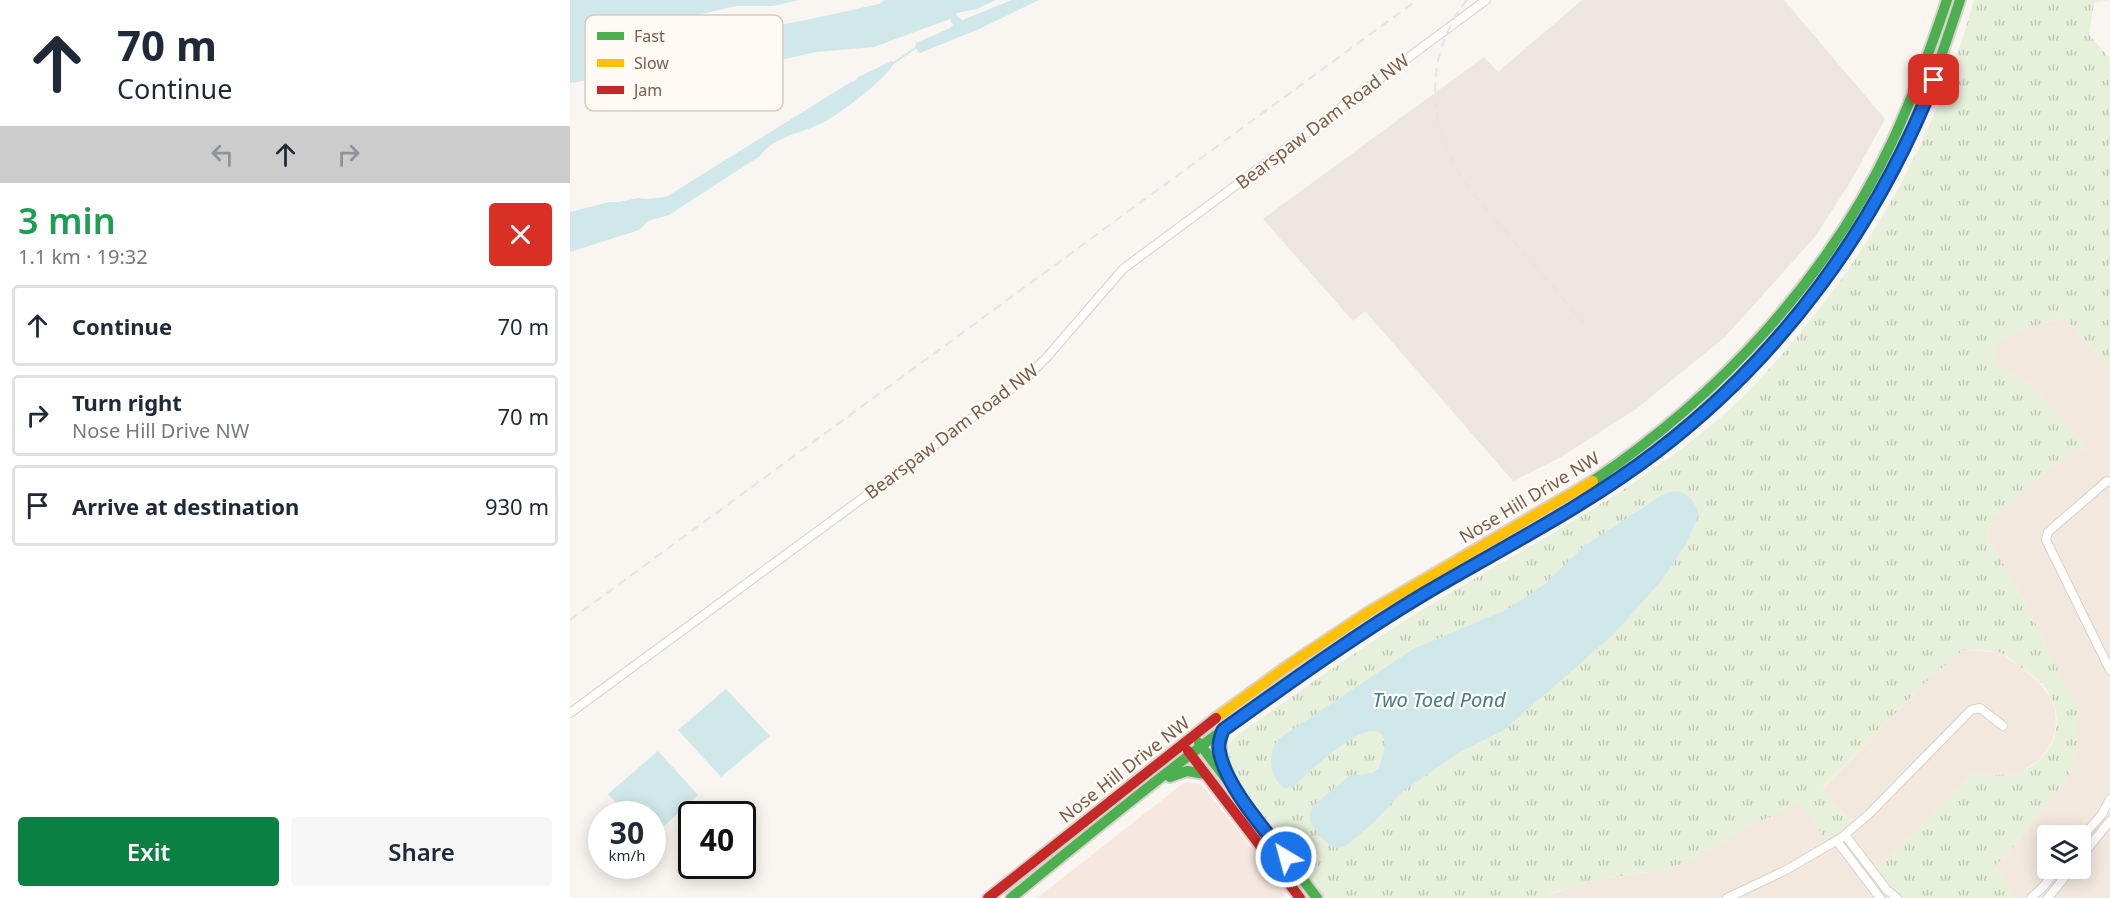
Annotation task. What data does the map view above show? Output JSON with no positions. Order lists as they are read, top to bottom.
{
  "streets": {
    "street": ["Bearspaw Dam Road NW", "Nose Hill Drive NW"]
  },
  "water": ["Two Toed Pond"],
  "legend": ["Fast", "Slow", "Jam"],
  "page": {
    "turn": ["70 m", "Continue"],
    "heading": ["3 min", "1.1 km · 19:32"],
    "list": [
      {
        "name": "Continue",
        "value": "70 m"
      },
      {
        "name": "Turn right",
        "note": "Nose Hill Drive NW",
        "value": "70 m"
      },
      {
        "name": "Arrive at destination",
        "value": "930 m"
      }
    ],
    "speed": "30 km/h",
    "limit": "40",
    "buttons": ["Exit", "Share"]
  }
}
